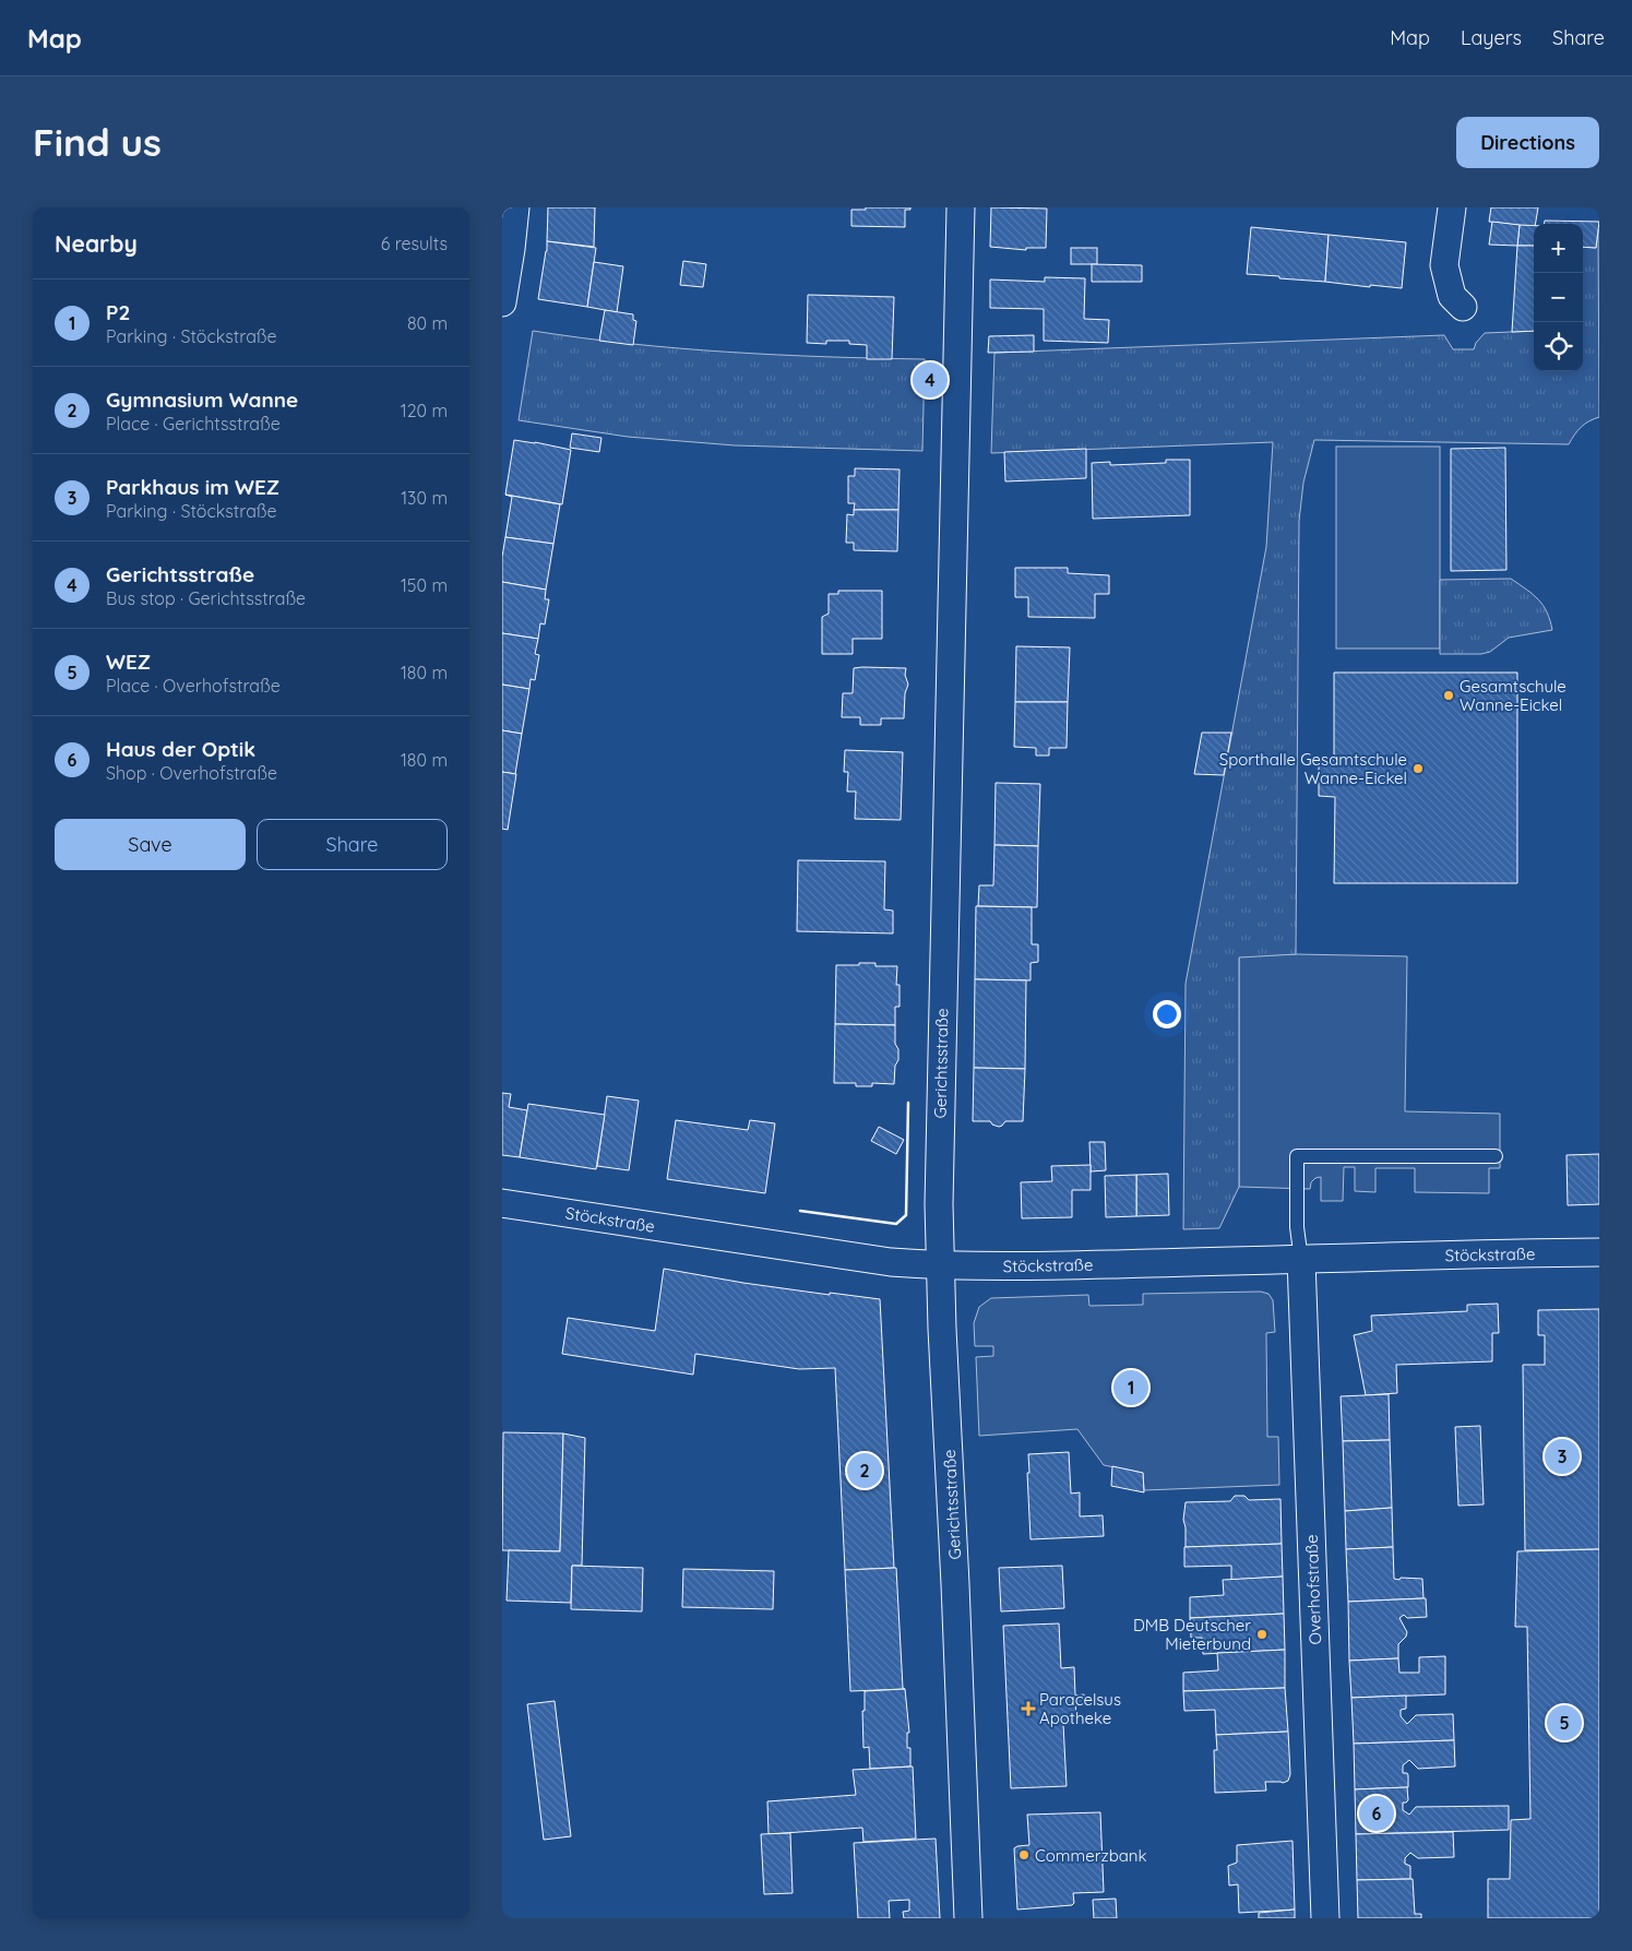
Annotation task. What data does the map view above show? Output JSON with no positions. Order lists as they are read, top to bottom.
{
  "streets": {
    "street": ["Gerichtsstraße", "Stöckstraße", "Overhofstraße"]
  },
  "crossings": [
    ["Gerichtsstraße", "Stöckstraße"],
    ["Stöckstraße", "Overhofstraße"]
  ],
  "places": {
    "other": [
      "Gesamtschule Wanne-Eickel",
      "Sporthalle Gesamtschule Wanne-Eickel",
      "DMB Deutscher Mieterbund",
      "Commerzbank"
    ],
    "health": ["Paracelsus Apotheke"]
  },
  "page": {
    "header": "Map",
    "nav": ["Map", "Layers", "Share"],
    "buttons": [
      "Directions",
      ["Save", "Share"]
    ],
    "title": "Find us",
    "heading": ["Nearby", "6 results"],
    "map_buttons": ["+", "−"],
    "list": [
      {
        "mark": "1",
        "name": "P2",
        "note": "Parking · Stöckstraße",
        "value": "80 m"
      },
      {
        "mark": "2",
        "name": "Gymnasium Wanne",
        "note": "Place · Gerichtsstraße",
        "value": "120 m"
      },
      {
        "mark": "3",
        "name": "Parkhaus im WEZ",
        "note": "Parking · Stöckstraße",
        "value": "130 m"
      },
      {
        "mark": "4",
        "name": "Gerichtsstraße",
        "note": "Bus stop · Gerichtsstraße",
        "value": "150 m"
      },
      {
        "mark": "5",
        "name": "WEZ",
        "note": "Place · Overhofstraße",
        "value": "180 m"
      },
      {
        "mark": "6",
        "name": "Haus der Optik",
        "note": "Shop · Overhofstraße",
        "value": "180 m"
      }
    ],
    "pins": [
      "4",
      "1",
      "3",
      "2",
      "5",
      "6"
    ]
  }
}
